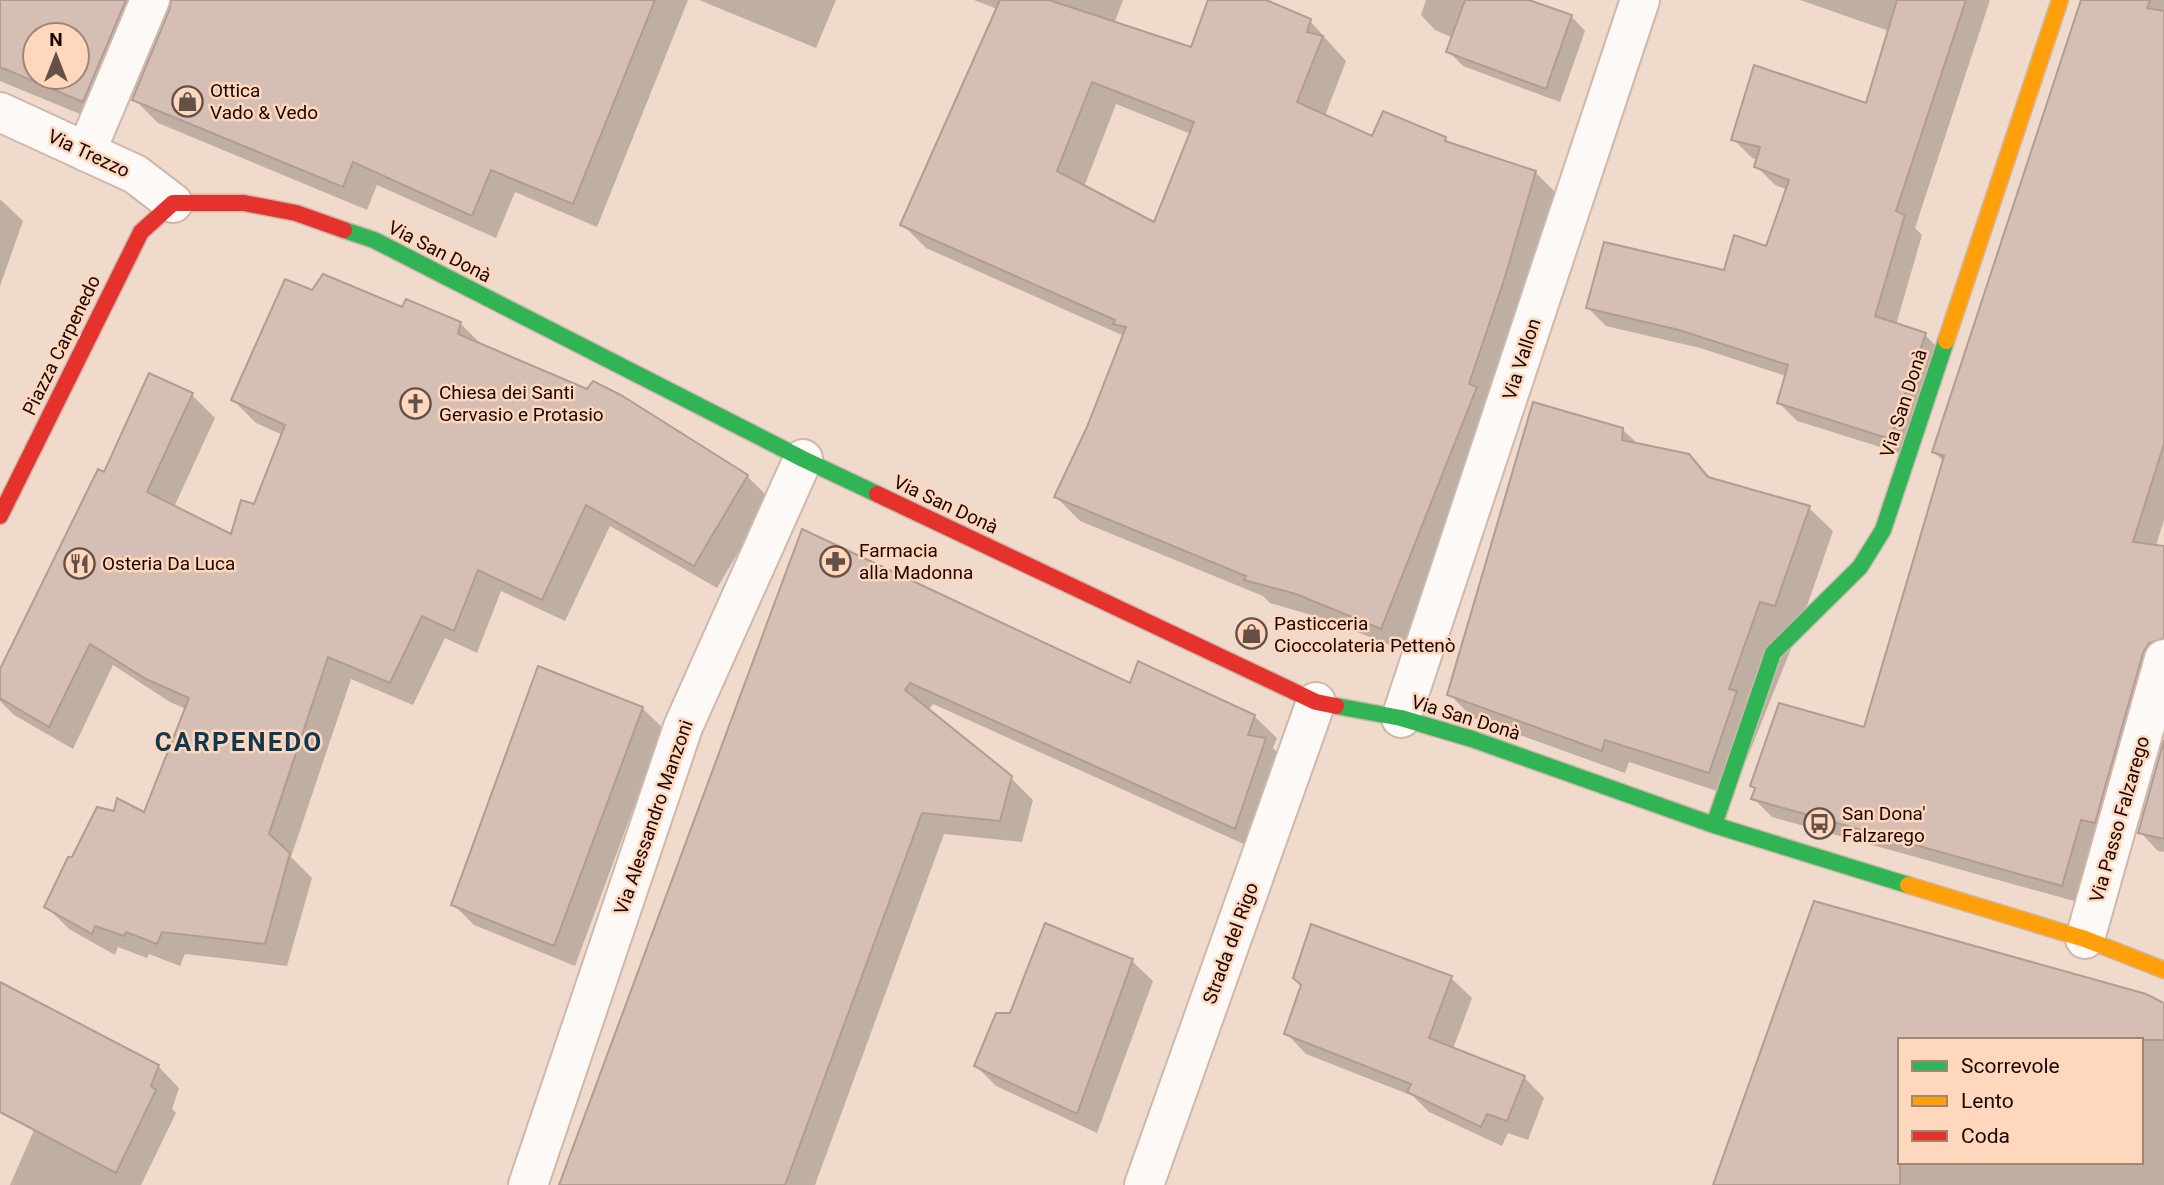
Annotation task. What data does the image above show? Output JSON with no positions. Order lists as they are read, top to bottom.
{
  "streets": {
    "street": [
      "Via Trezzo",
      "Via San Donà",
      "Piazza Carpenedo",
      "Via Vallon",
      "Via Alessandro Manzoni",
      "Via Passo Falzarego",
      "Strada del Rigo"
    ]
  },
  "crossings": [
    ["Via Trezzo", "Via San Donà"],
    ["Via Trezzo", "Piazza Carpenedo"],
    ["Via San Donà", "Piazza Carpenedo"],
    ["Via San Donà", "Via Vallon"],
    ["Via San Donà", "Via Alessandro Manzoni"],
    ["Via San Donà", "Via Passo Falzarego"],
    ["Via San Donà", "Strada del Rigo"]
  ],
  "districts": ["CARPENEDO"],
  "places": {
    "shop": ["Ottica Vado & Vedo", "Pasticceria Cioccolateria Pettenò"],
    "church": ["Chiesa dei Santi Gervasio e Protasio"],
    "pharmacy": ["Farmacia alla Madonna"],
    "restaurant": ["Osteria Da Luca"],
    "bus stop": ["San Dona' Falzarego"]
  },
  "legend": ["Scorrevole", "Lento", "Coda"],
  "north": "top"
}
